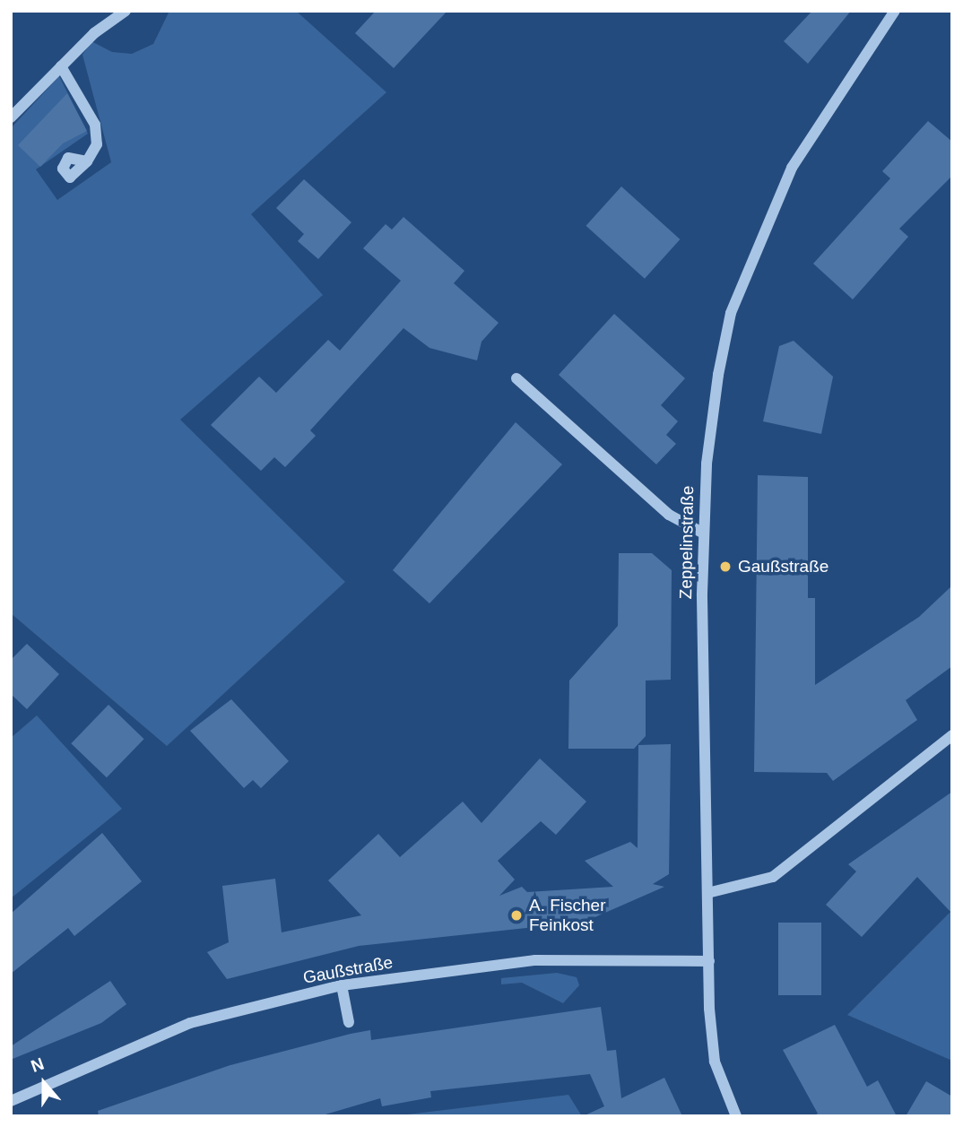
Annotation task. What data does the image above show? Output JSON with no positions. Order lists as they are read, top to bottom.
{
  "streets": {
    "street": ["Zeppelinstraße", "Gaußstraße"]
  },
  "crossings": [
    ["Zeppelinstraße", "Gaußstraße"]
  ],
  "places": ["Gaußstraße", "A. Fischer Feinkost"],
  "north": "top"
}
